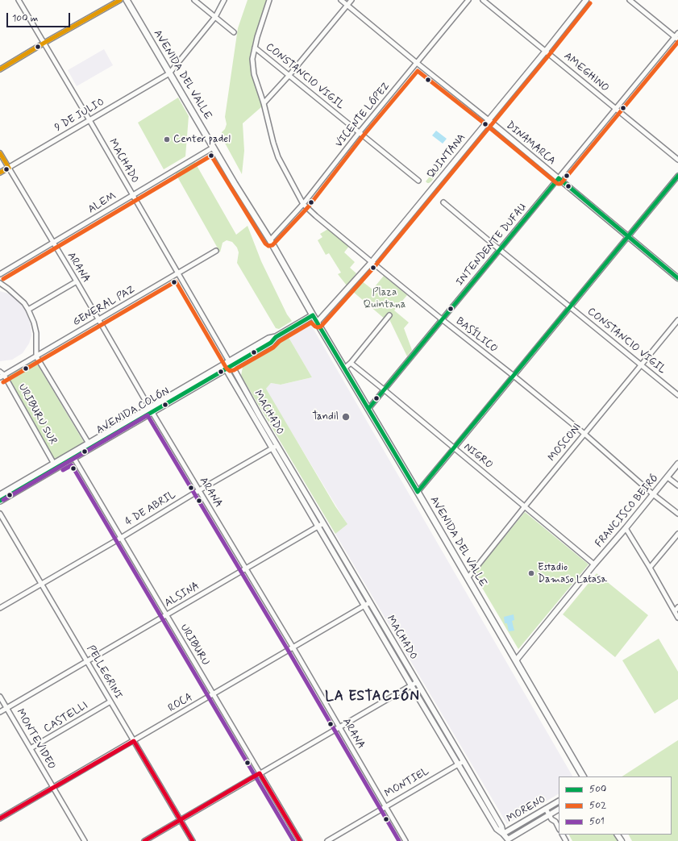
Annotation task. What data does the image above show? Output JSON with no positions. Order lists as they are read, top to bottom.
{
  "streets": {
    "main road": ["AVENIDA DEL VALLE", "AVENIDA COLÓN"],
    "street": [
      "AMEGHINO",
      "CONSTANCIO VIGIL",
      "9 DE JULIO",
      "VICENTE LÓPEZ",
      "DINAMARCA",
      "QUINTANA",
      "MACHADO",
      "ALEM",
      "INTENDENTE DUFAU",
      "ARANA",
      "GENERAL PAZ",
      "BASÍLICO",
      "URIBURU SUR",
      "MOSCONI",
      "NIGRO",
      "4 DE ABRIL",
      "FRANCISCO BEIRÓ",
      "ALSINA",
      "URIBURU",
      "PELLEGRINI",
      "ROCA",
      "CASTELLI",
      "MONTEVIDEO",
      "MONTIEL",
      "MORENO"
    ]
  },
  "crossings": [
    ["AMEGHINO", "QUINTANA"],
    ["AMEGHINO", "INTENDENTE DUFAU"],
    ["AVENIDA DEL VALLE", "9 DE JULIO"],
    ["AVENIDA DEL VALLE", "VICENTE LÓPEZ"],
    ["AVENIDA DEL VALLE", "QUINTANA"],
    ["AVENIDA DEL VALLE", "ALEM"],
    ["AVENIDA DEL VALLE", "INTENDENTE DUFAU"],
    ["AVENIDA DEL VALLE", "AVENIDA COLÓN"],
    ["AVENIDA DEL VALLE", "MOSCONI"],
    ["AVENIDA DEL VALLE", "FRANCISCO BEIRÓ"],
    ["CONSTANCIO VIGIL", "VICENTE LÓPEZ"],
    ["CONSTANCIO VIGIL", "INTENDENTE DUFAU"],
    ["CONSTANCIO VIGIL", "BASÍLICO"],
    ["CONSTANCIO VIGIL", "MOSCONI"],
    ["9 DE JULIO", "MACHADO"],
    ["9 DE JULIO", "ARANA"],
    ["VICENTE LÓPEZ", "DINAMARCA"],
    ["VICENTE LÓPEZ", "BASÍLICO"],
    ["DINAMARCA", "QUINTANA"],
    ["DINAMARCA", "INTENDENTE DUFAU"],
    ["QUINTANA", "BASÍLICO"],
    ["MACHADO", "ALEM"],
    ["MACHADO", "GENERAL PAZ"],
    ["MACHADO", "AVENIDA COLÓN"],
    ["MACHADO", "4 DE ABRIL"],
    ["MACHADO", "ALSINA"],
    ["MACHADO", "ROCA"],
    ["MACHADO", "MONTIEL"],
    ["MACHADO", "MORENO"],
    ["ALEM", "ARANA"],
    ["INTENDENTE DUFAU", "BASÍLICO"],
    ["INTENDENTE DUFAU", "NIGRO"],
    ["ARANA", "GENERAL PAZ"],
    ["ARANA", "AVENIDA COLÓN"],
    ["ARANA", "4 DE ABRIL"],
    ["ARANA", "ALSINA"],
    ["ARANA", "ROCA"],
    ["ARANA", "MONTIEL"],
    ["GENERAL PAZ", "URIBURU SUR"],
    ["BASÍLICO", "MOSCONI"],
    ["BASÍLICO", "FRANCISCO BEIRÓ"],
    ["AVENIDA COLÓN", "URIBURU SUR"],
    ["AVENIDA COLÓN", "URIBURU"],
    ["MOSCONI", "NIGRO"],
    ["NIGRO", "FRANCISCO BEIRÓ"],
    ["4 DE ABRIL", "URIBURU"],
    ["4 DE ABRIL", "PELLEGRINI"],
    ["ALSINA", "URIBURU"],
    ["ALSINA", "PELLEGRINI"],
    ["ALSINA", "MONTEVIDEO"],
    ["URIBURU", "ROCA"],
    ["PELLEGRINI", "ROCA"],
    ["PELLEGRINI", "CASTELLI"],
    ["ROCA", "MONTEVIDEO"],
    ["CASTELLI", "MONTEVIDEO"]
  ],
  "districts": ["LA ESTACIÓN"],
  "parks": ["Plaza Quintana"],
  "places": ["Center padel", "Tandil", "Estadio Damaso Latasa"],
  "lines": ["transit line 502", "transit line 500", "transit line 501"],
  "legend": ["500", "502", "501"],
  "scale_bar": "100 m"
}
